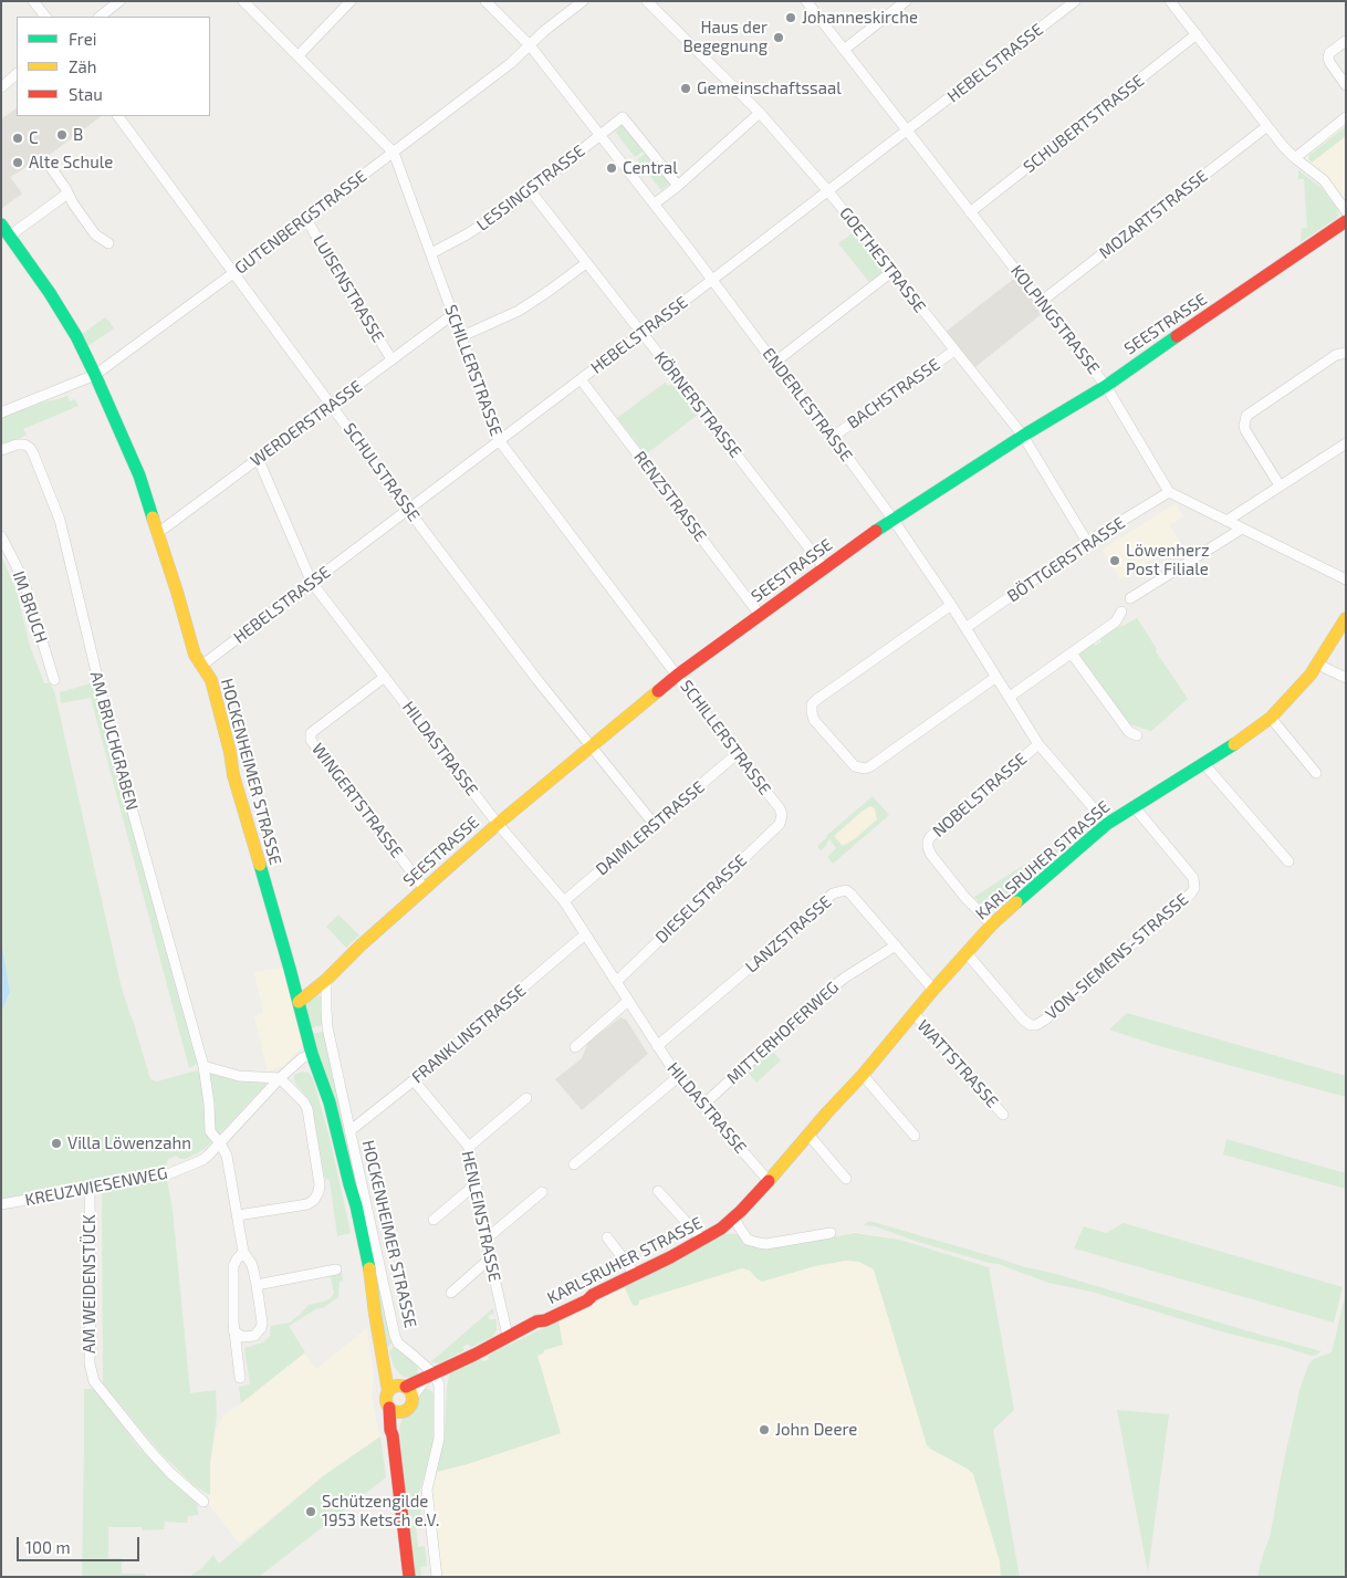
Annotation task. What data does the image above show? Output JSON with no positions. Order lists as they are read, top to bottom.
{
  "streets": {
    "street": [
      "HEBELSTRASSE",
      "SCHUBERTSTRASSE",
      "LESSINGSTRASSE",
      "MOZARTSTRASSE",
      "GUTENBERGSTRASSE",
      "GOETHESTRASSE",
      "LUISENSTRASSE",
      "KOLPINGSTRASSE",
      "SEESTRASSE",
      "SCHILLERSTRASSE",
      "BACHSTRASSE",
      "KÖRNERSTRASSE",
      "ENDERLESTRASSE",
      "WERDERSTRASSE",
      "SCHULSTRASSE",
      "RENZSTRASSE",
      "BÖTTGERSTRASSE",
      "IM BRUCH",
      "AM BRUCHGRABEN",
      "HILDASTRASSE",
      "HOCKENHEIMER STRASSE",
      "NOBELSTRASSE",
      "WINGERTSTRASSE",
      "DAIMLERSTRASSE",
      "KARLSRUHER STRASSE",
      "DIESELSTRASSE",
      "LANZSTRASSE",
      "VON-SIEMENS-STRASSE",
      "MITTERHOFERWEG",
      "FRANKLINSTRASSE",
      "WATTSTRASSE",
      "KREUZWIESENWEG",
      "HENLEINSTRASSE",
      "AM WEIDENSTÜCK"
    ]
  },
  "crossings": [
    ["HEBELSTRASSE", "GOETHESTRASSE"],
    ["HEBELSTRASSE", "KOLPINGSTRASSE"],
    ["HEBELSTRASSE", "SCHILLERSTRASSE"],
    ["HEBELSTRASSE", "KÖRNERSTRASSE"],
    ["HEBELSTRASSE", "ENDERLESTRASSE"],
    ["HEBELSTRASSE", "SCHULSTRASSE"],
    ["HEBELSTRASSE", "RENZSTRASSE"],
    ["HEBELSTRASSE", "HILDASTRASSE"],
    ["HEBELSTRASSE", "HOCKENHEIMER STRASSE"],
    ["SCHUBERTSTRASSE", "KOLPINGSTRASSE"],
    ["LESSINGSTRASSE", "SCHILLERSTRASSE"],
    ["LESSINGSTRASSE", "KÖRNERSTRASSE"],
    ["LESSINGSTRASSE", "ENDERLESTRASSE"],
    ["MOZARTSTRASSE", "KOLPINGSTRASSE"],
    ["GUTENBERGSTRASSE", "LUISENSTRASSE"],
    ["GUTENBERGSTRASSE", "SCHILLERSTRASSE"],
    ["GUTENBERGSTRASSE", "ENDERLESTRASSE"],
    ["GUTENBERGSTRASSE", "SCHULSTRASSE"],
    ["GUTENBERGSTRASSE", "HOCKENHEIMER STRASSE"],
    ["GOETHESTRASSE", "SEESTRASSE"],
    ["GOETHESTRASSE", "BACHSTRASSE"],
    ["GOETHESTRASSE", "BÖTTGERSTRASSE"],
    ["LUISENSTRASSE", "WERDERSTRASSE"],
    ["KOLPINGSTRASSE", "SEESTRASSE"],
    ["KOLPINGSTRASSE", "BÖTTGERSTRASSE"],
    ["SEESTRASSE", "SCHILLERSTRASSE"],
    ["SEESTRASSE", "KÖRNERSTRASSE"],
    ["SEESTRASSE", "ENDERLESTRASSE"],
    ["SEESTRASSE", "SCHULSTRASSE"],
    ["SEESTRASSE", "RENZSTRASSE"],
    ["SEESTRASSE", "HILDASTRASSE"],
    ["SEESTRASSE", "HOCKENHEIMER STRASSE"],
    ["SEESTRASSE", "WINGERTSTRASSE"],
    ["SCHILLERSTRASSE", "WERDERSTRASSE"],
    ["SCHILLERSTRASSE", "DAIMLERSTRASSE"],
    ["SCHILLERSTRASSE", "DIESELSTRASSE"],
    ["BACHSTRASSE", "ENDERLESTRASSE"],
    ["ENDERLESTRASSE", "BÖTTGERSTRASSE"],
    ["ENDERLESTRASSE", "NOBELSTRASSE"],
    ["ENDERLESTRASSE", "KARLSRUHER STRASSE"],
    ["WERDERSTRASSE", "SCHULSTRASSE"],
    ["WERDERSTRASSE", "HILDASTRASSE"],
    ["WERDERSTRASSE", "HOCKENHEIMER STRASSE"],
    ["SCHULSTRASSE", "DAIMLERSTRASSE"],
    ["AM BRUCHGRABEN", "KREUZWIESENWEG"],
    ["HILDASTRASSE", "WINGERTSTRASSE"],
    ["HILDASTRASSE", "DAIMLERSTRASSE"],
    ["HILDASTRASSE", "KARLSRUHER STRASSE"],
    ["HILDASTRASSE", "DIESELSTRASSE"],
    ["HILDASTRASSE", "LANZSTRASSE"],
    ["HILDASTRASSE", "MITTERHOFERWEG"],
    ["HILDASTRASSE", "FRANKLINSTRASSE"],
    ["HOCKENHEIMER STRASSE", "KARLSRUHER STRASSE"],
    ["HOCKENHEIMER STRASSE", "FRANKLINSTRASSE"],
    ["HOCKENHEIMER STRASSE", "KREUZWIESENWEG"],
    ["NOBELSTRASSE", "KARLSRUHER STRASSE"],
    ["KARLSRUHER STRASSE", "LANZSTRASSE"],
    ["KARLSRUHER STRASSE", "VON-SIEMENS-STRASSE"],
    ["KARLSRUHER STRASSE", "WATTSTRASSE"],
    ["KARLSRUHER STRASSE", "HENLEINSTRASSE"],
    ["LANZSTRASSE", "MITTERHOFERWEG"],
    ["FRANKLINSTRASSE", "HENLEINSTRASSE"],
    ["KREUZWIESENWEG", "AM WEIDENSTÜCK"]
  ],
  "places": [
    "Johanneskirche",
    "Haus der Begegnung",
    "Gemeinschaftssaal",
    "B",
    "C",
    "Alte Schule",
    "Central",
    "Löwenherz Post Filiale",
    "Villa Löwenzahn",
    "John Deere",
    "Schützengilde 1953 Ketsch e.V."
  ],
  "legend": ["Frei", "Zäh", "Stau"],
  "scale_bar": "100 m"
}
